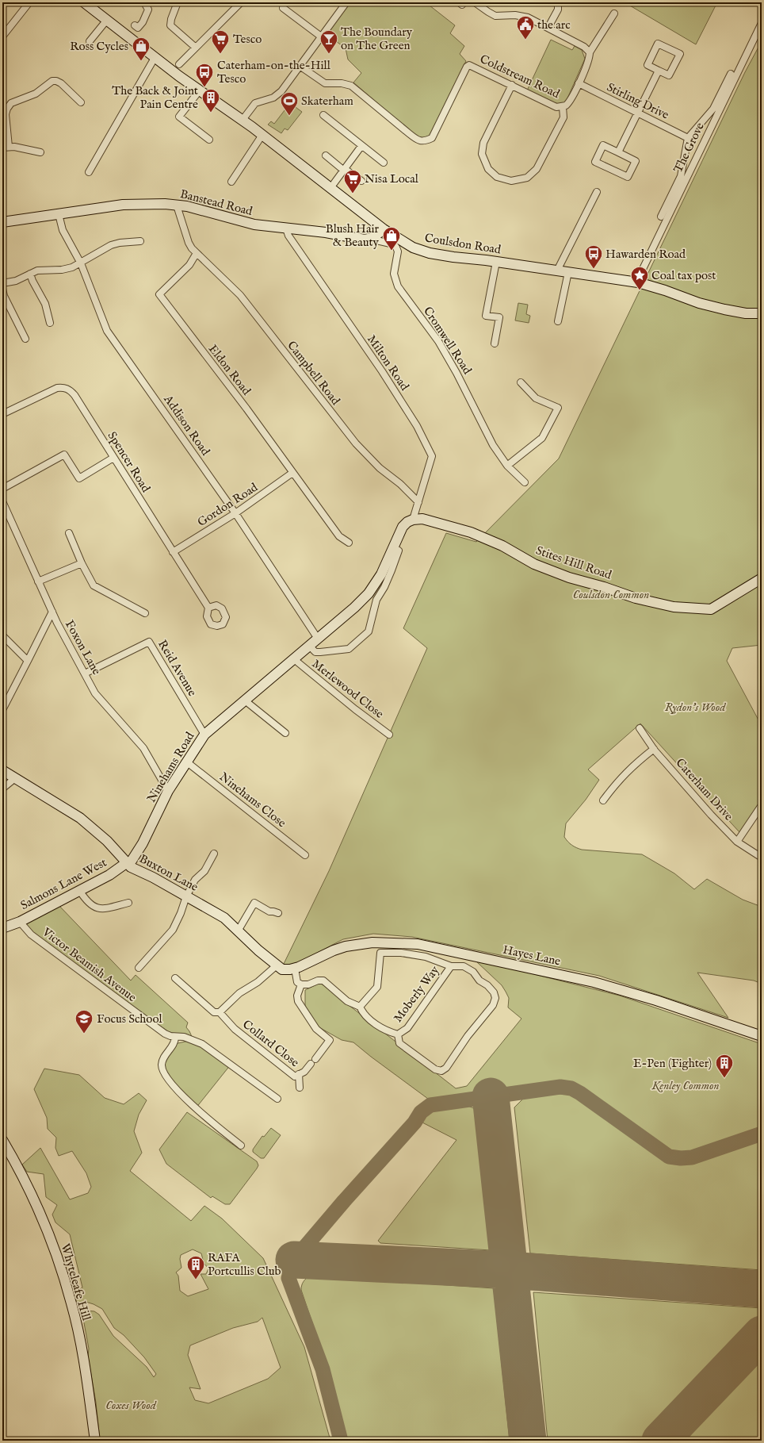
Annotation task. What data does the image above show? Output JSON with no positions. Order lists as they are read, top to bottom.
{
  "streets": {
    "street": [
      "Coldstream Road",
      "Stirling Drive",
      "The Grove",
      "Banstead Road",
      "Coulsdon Road",
      "Cromwell Road",
      "Milton Road",
      "Eldon Road",
      "Campbell Road",
      "Addison Road",
      "Spencer Road",
      "Gordon Road",
      "Stites Hill Road",
      "Foxon Lane",
      "Reid Avenue",
      "Merlewood Close",
      "Ninehams Road",
      "Caterham Drive",
      "Ninehams Close",
      "Buxton Lane",
      "Salmons Lane West",
      "Hayes Lane",
      "Victor Beamish Avenue",
      "Moberly Way",
      "Collard Close",
      "Whyteleafe Hill"
    ]
  },
  "crossings": [
    ["Coldstream Road", "Stirling Drive"],
    ["The Grove", "Coulsdon Road"],
    ["Banstead Road", "Cromwell Road"],
    ["Banstead Road", "Milton Road"],
    ["Banstead Road", "Addison Road"],
    ["Milton Road", "Campbell Road"],
    ["Milton Road", "Stites Hill Road"],
    ["Milton Road", "Ninehams Road"],
    ["Eldon Road", "Campbell Road"],
    ["Eldon Road", "Gordon Road"],
    ["Addison Road", "Gordon Road"],
    ["Addison Road", "Ninehams Road"],
    ["Spencer Road", "Gordon Road"],
    ["Stites Hill Road", "Ninehams Road"],
    ["Foxon Lane", "Reid Avenue"],
    ["Foxon Lane", "Ninehams Road"],
    ["Reid Avenue", "Ninehams Road"],
    ["Merlewood Close", "Ninehams Road"],
    ["Ninehams Road", "Ninehams Close"],
    ["Ninehams Road", "Buxton Lane"],
    ["Ninehams Road", "Salmons Lane West"],
    ["Buxton Lane", "Salmons Lane West"],
    ["Buxton Lane", "Hayes Lane"],
    ["Salmons Lane West", "Victor Beamish Avenue"]
  ],
  "parks": [
    "Coulsdon Common",
    "Rydon's Wood",
    "Kenley Common",
    "Coxes Wood"
  ],
  "places": {
    "public building": ["the arc"],
    "supermarket": ["Tesco", "Nisa Local"],
    "bar": ["The Boundary on The Green"],
    "shop": ["Ross Cycles", "Blush Hair & Beauty"],
    "bus stop": ["Caterham-on-the-Hill Tesco", "Hawarden Road"],
    "building": ["The Back & Joint Pain Centre", "E-Pen (Fighter)", "RAFA Portcullis Club"],
    "sports": ["Skaterham"],
    "place": ["Coal tax post"],
    "school or university": ["Focus School"]
  }
}
